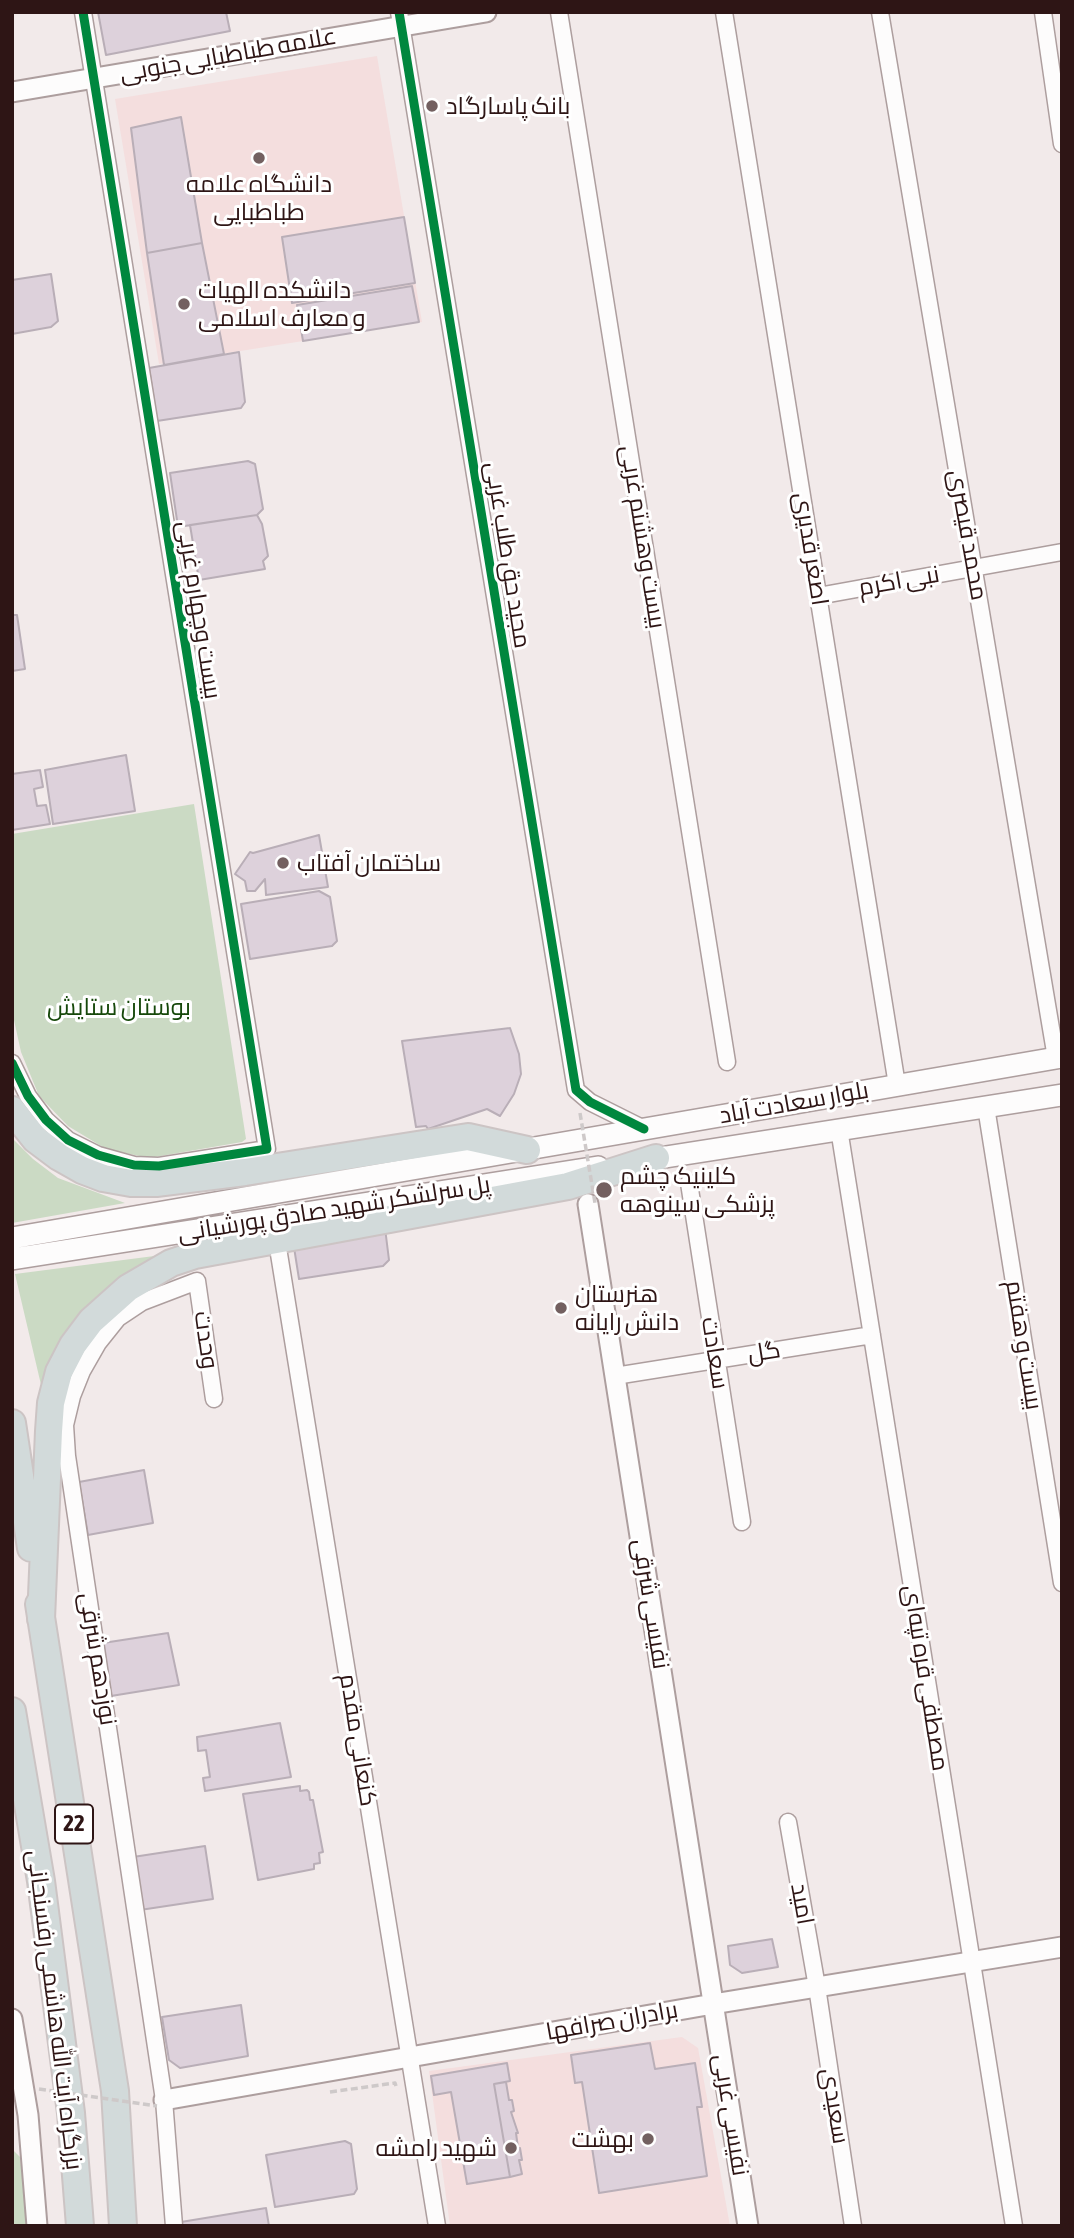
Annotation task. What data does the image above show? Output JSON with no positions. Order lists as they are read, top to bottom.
{
  "streets": {
    "highway": ["22", "بزرگراه آیت الله هاشمی رفسنجانی"],
    "main road": ["بلوار سعادت آباد", "پل سرلشکر شهید صادق پورشیانی"],
    "street": [
      "علامه طباطبایی جنوبی",
      "محمد قیصری",
      "بیست وهشتم غربی",
      "اصغر قدیری",
      "مجید حق طلب غربی",
      "نبی اکرم",
      "بیست وچهارم غربی",
      "وحدت",
      "بیست و هفتم",
      "گل",
      "سعادت",
      "نفیسی شرقی",
      "نوزدهم شرقی",
      "مصطفی قره تپه‌ای",
      "کنعانی مقدم",
      "امید",
      "برادران صرافها",
      "سعیدی",
      "نفیسی غربی"
    ]
  },
  "crossings": [
    ["علامه طباطبایی جنوبی", "مجید حق طلب غربی"],
    ["علامه طباطبایی جنوبی", "بیست وچهارم غربی"],
    ["محمد قیصری", "نبی اکرم"],
    ["محمد قیصری", "بلوار سعادت آباد"],
    ["اصغر قدیری", "نبی اکرم"],
    ["اصغر قدیری", "بلوار سعادت آباد"],
    ["مجید حق طلب غربی", "بلوار سعادت آباد"],
    ["بلوار سعادت آباد", "پل سرلشکر شهید صادق پورشیانی"],
    ["بلوار سعادت آباد", "بیست و هفتم"],
    ["بلوار سعادت آباد", "مصطفی قره تپه‌ای"],
    ["وحدت", "نوزدهم شرقی"],
    ["گل", "سعادت"],
    ["گل", "نفیسی شرقی"],
    ["گل", "مصطفی قره تپه‌ای"],
    ["نفیسی شرقی", "برادران صرافها"],
    ["نفیسی شرقی", "نفیسی غربی"],
    ["نوزدهم شرقی", "برادران صرافها"],
    ["مصطفی قره تپه‌ای", "برادران صرافها"],
    ["کنعانی مقدم", "برادران صرافها"],
    ["امید", "برادران صرافها"],
    ["امید", "سعیدی"],
    ["برادران صرافها", "سعیدی"],
    ["برادران صرافها", "نفیسی غربی"]
  ],
  "parks": ["بوستان ستایش"],
  "places": [
    "بانک پاسارگاد",
    "دانشگاه علامه طباطبایی",
    "دانشکده الهیات و معارف اسلامی",
    "ساختمان آفتاب",
    "کلینیک چشم پزشکی سینوهه",
    "هنرستان دانش رایانه",
    "بهشت",
    "شهید رامشه"
  ]
}
